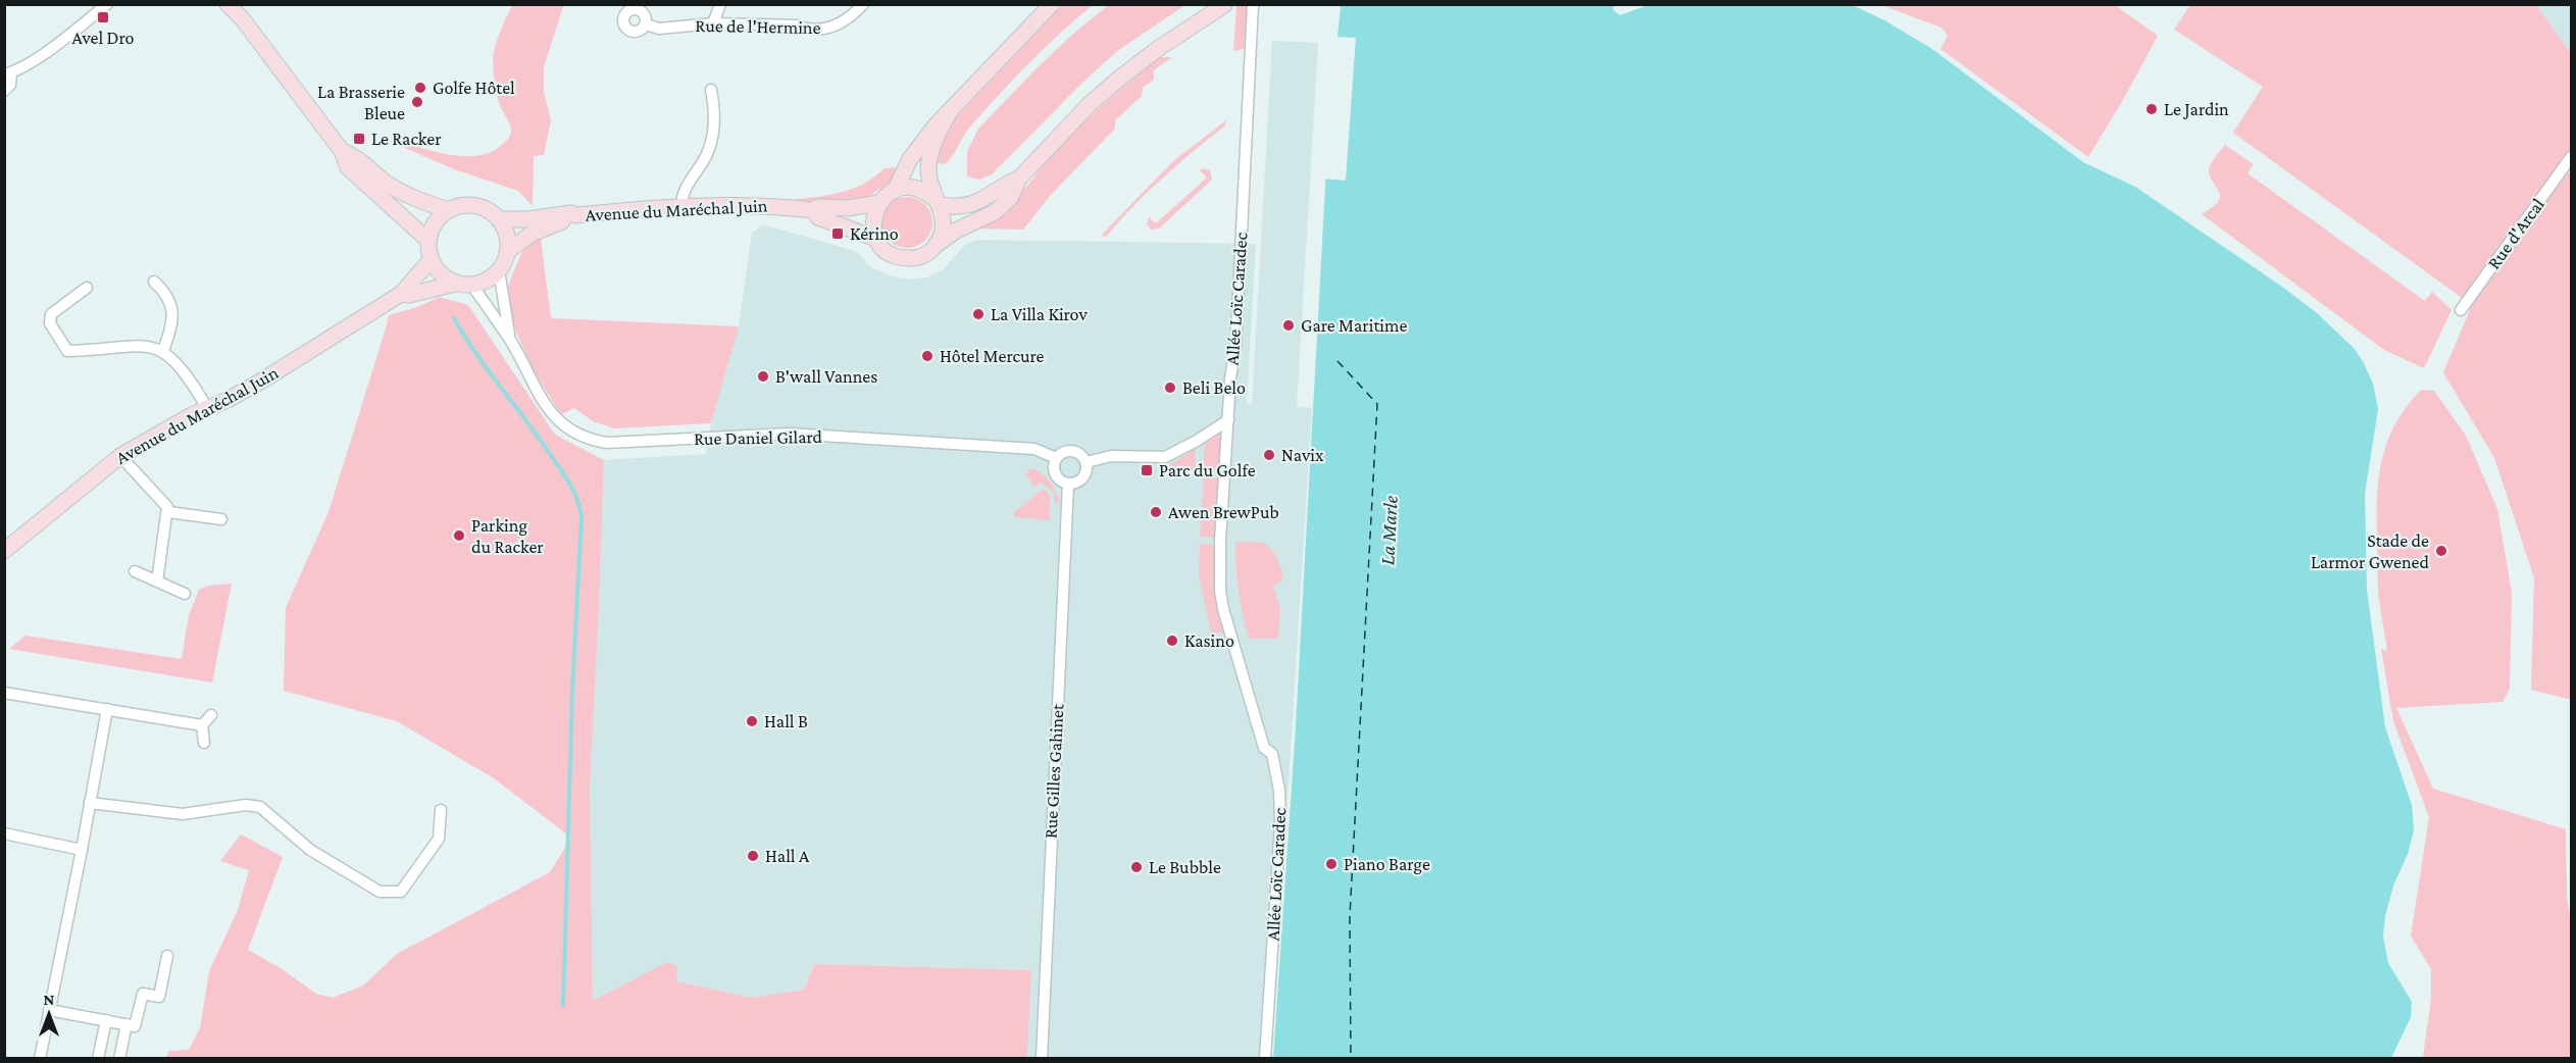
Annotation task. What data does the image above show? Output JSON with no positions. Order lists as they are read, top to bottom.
{
  "streets": {
    "main road": ["Avenue du Maréchal Juin"],
    "street": [
      "Rue de l'Hermine",
      "Rue d'Arcal",
      "Allée Loïc Caradec",
      "Rue Daniel Gilard",
      "Rue Gilles Gahinet"
    ]
  },
  "crossings": [
    ["Avenue du Maréchal Juin", "Rue Daniel Gilard"],
    ["Rue Daniel Gilard", "Rue Gilles Gahinet"]
  ],
  "water": ["La Marle"],
  "places": {
    "transit": [
      "Avel Dro",
      "Le Racker",
      "Kérino",
      "Parc du Golfe"
    ],
    "other": [
      "Golfe Hôtel",
      "La Brasserie Bleue",
      "Le Jardin",
      "La Villa Kirov",
      "Gare Maritime",
      "Hôtel Mercure",
      "B'wall Vannes",
      "Beli Belo",
      "Navix",
      "Awen BrewPub",
      "Parking du Racker",
      "Stade de Larmor Gwened",
      "Kasino",
      "Hall B",
      "Hall A",
      "Piano Barge",
      "Le Bubble"
    ]
  },
  "north": "top"
}
